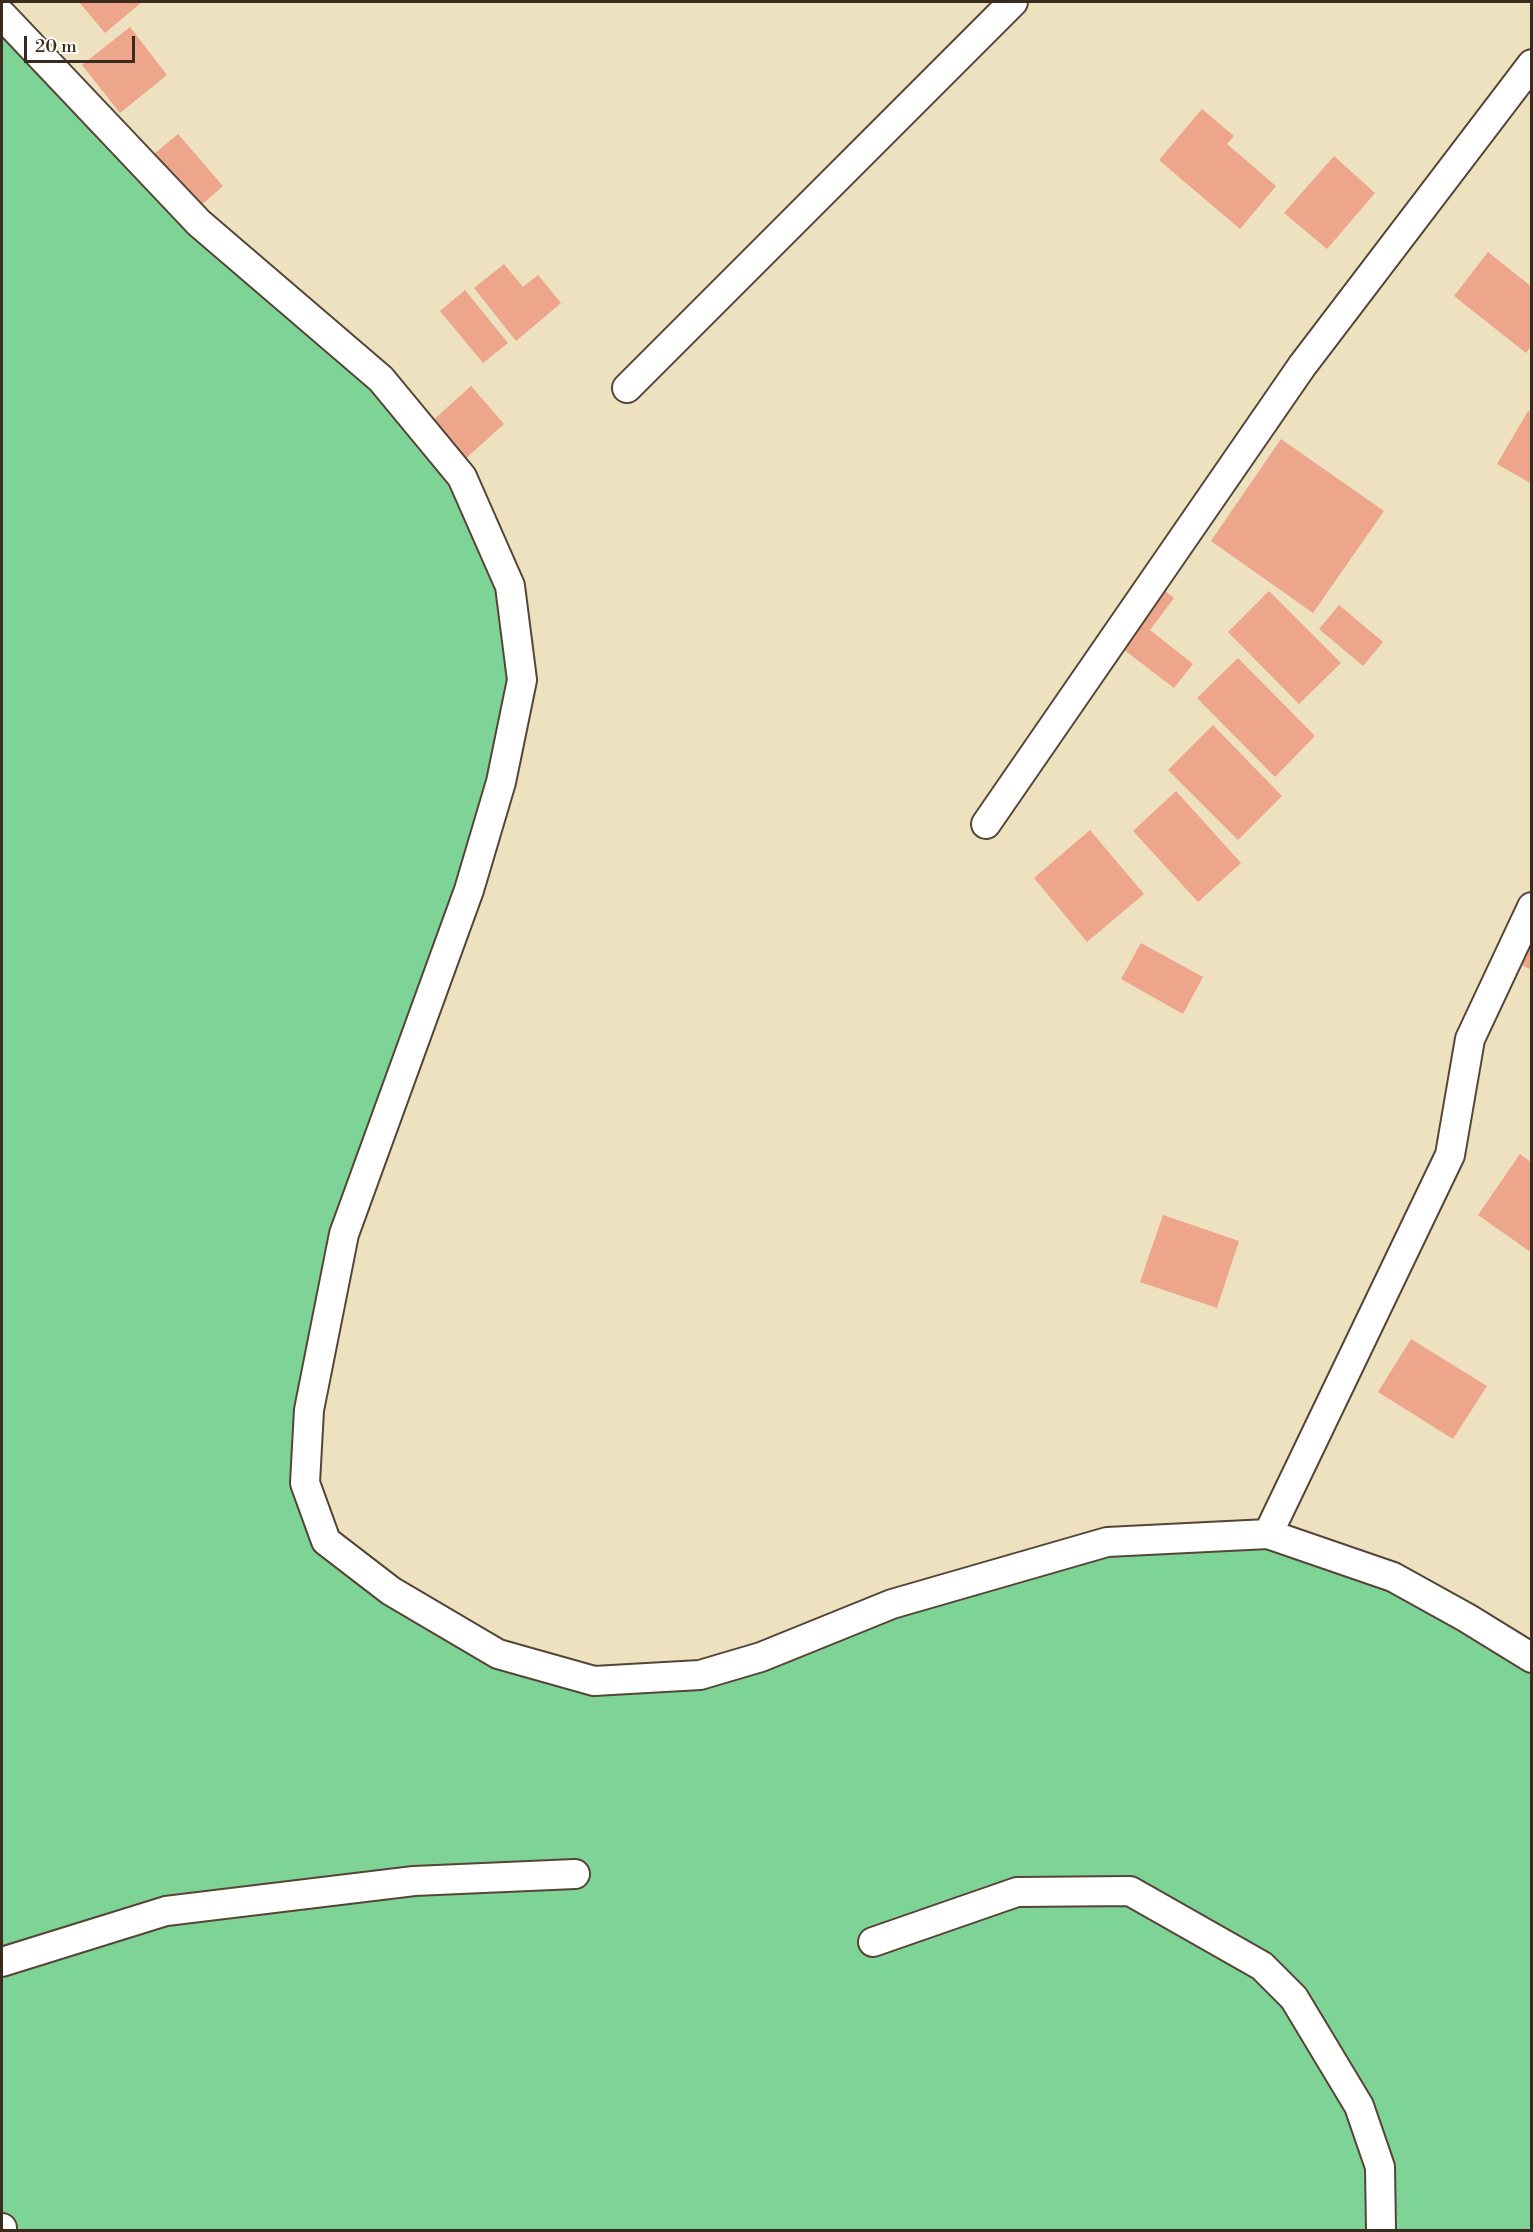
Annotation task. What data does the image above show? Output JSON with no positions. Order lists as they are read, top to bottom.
{
  "scale_bar": "20 m"
}
